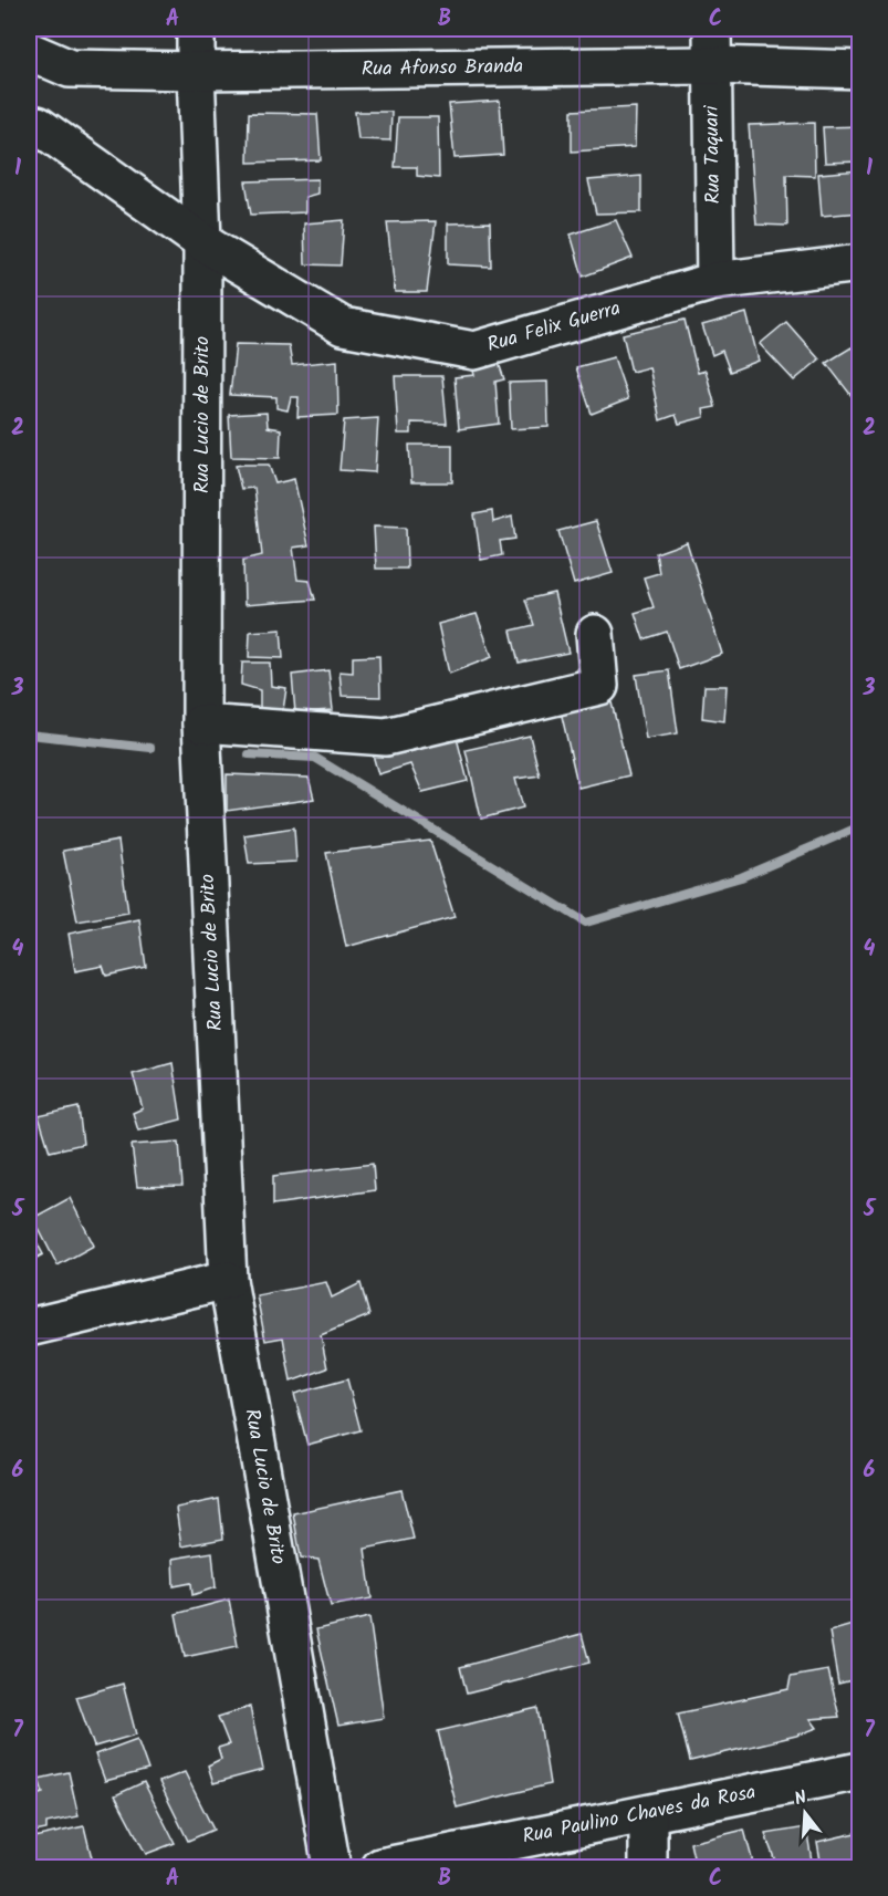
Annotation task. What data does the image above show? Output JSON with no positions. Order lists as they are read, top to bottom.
{
  "streets": {
    "street": [
      "Rua Afonso Branda",
      "Rua Taquari",
      "Rua Felix Guerra",
      "Rua Lucio de Brito",
      "Rua Paulino Chaves da Rosa"
    ]
  },
  "crossings": [
    ["Rua Afonso Branda", "Rua Taquari"],
    ["Rua Afonso Branda", "Rua Lucio de Brito"],
    ["Rua Taquari", "Rua Felix Guerra"],
    ["Rua Felix Guerra", "Rua Lucio de Brito"]
  ],
  "north": "top",
  "grid": {
    "columns": ["A", "B", "C"],
    "rows": [
      "1",
      "2",
      "3",
      "4",
      "5",
      "6",
      "7"
    ]
  }
}
